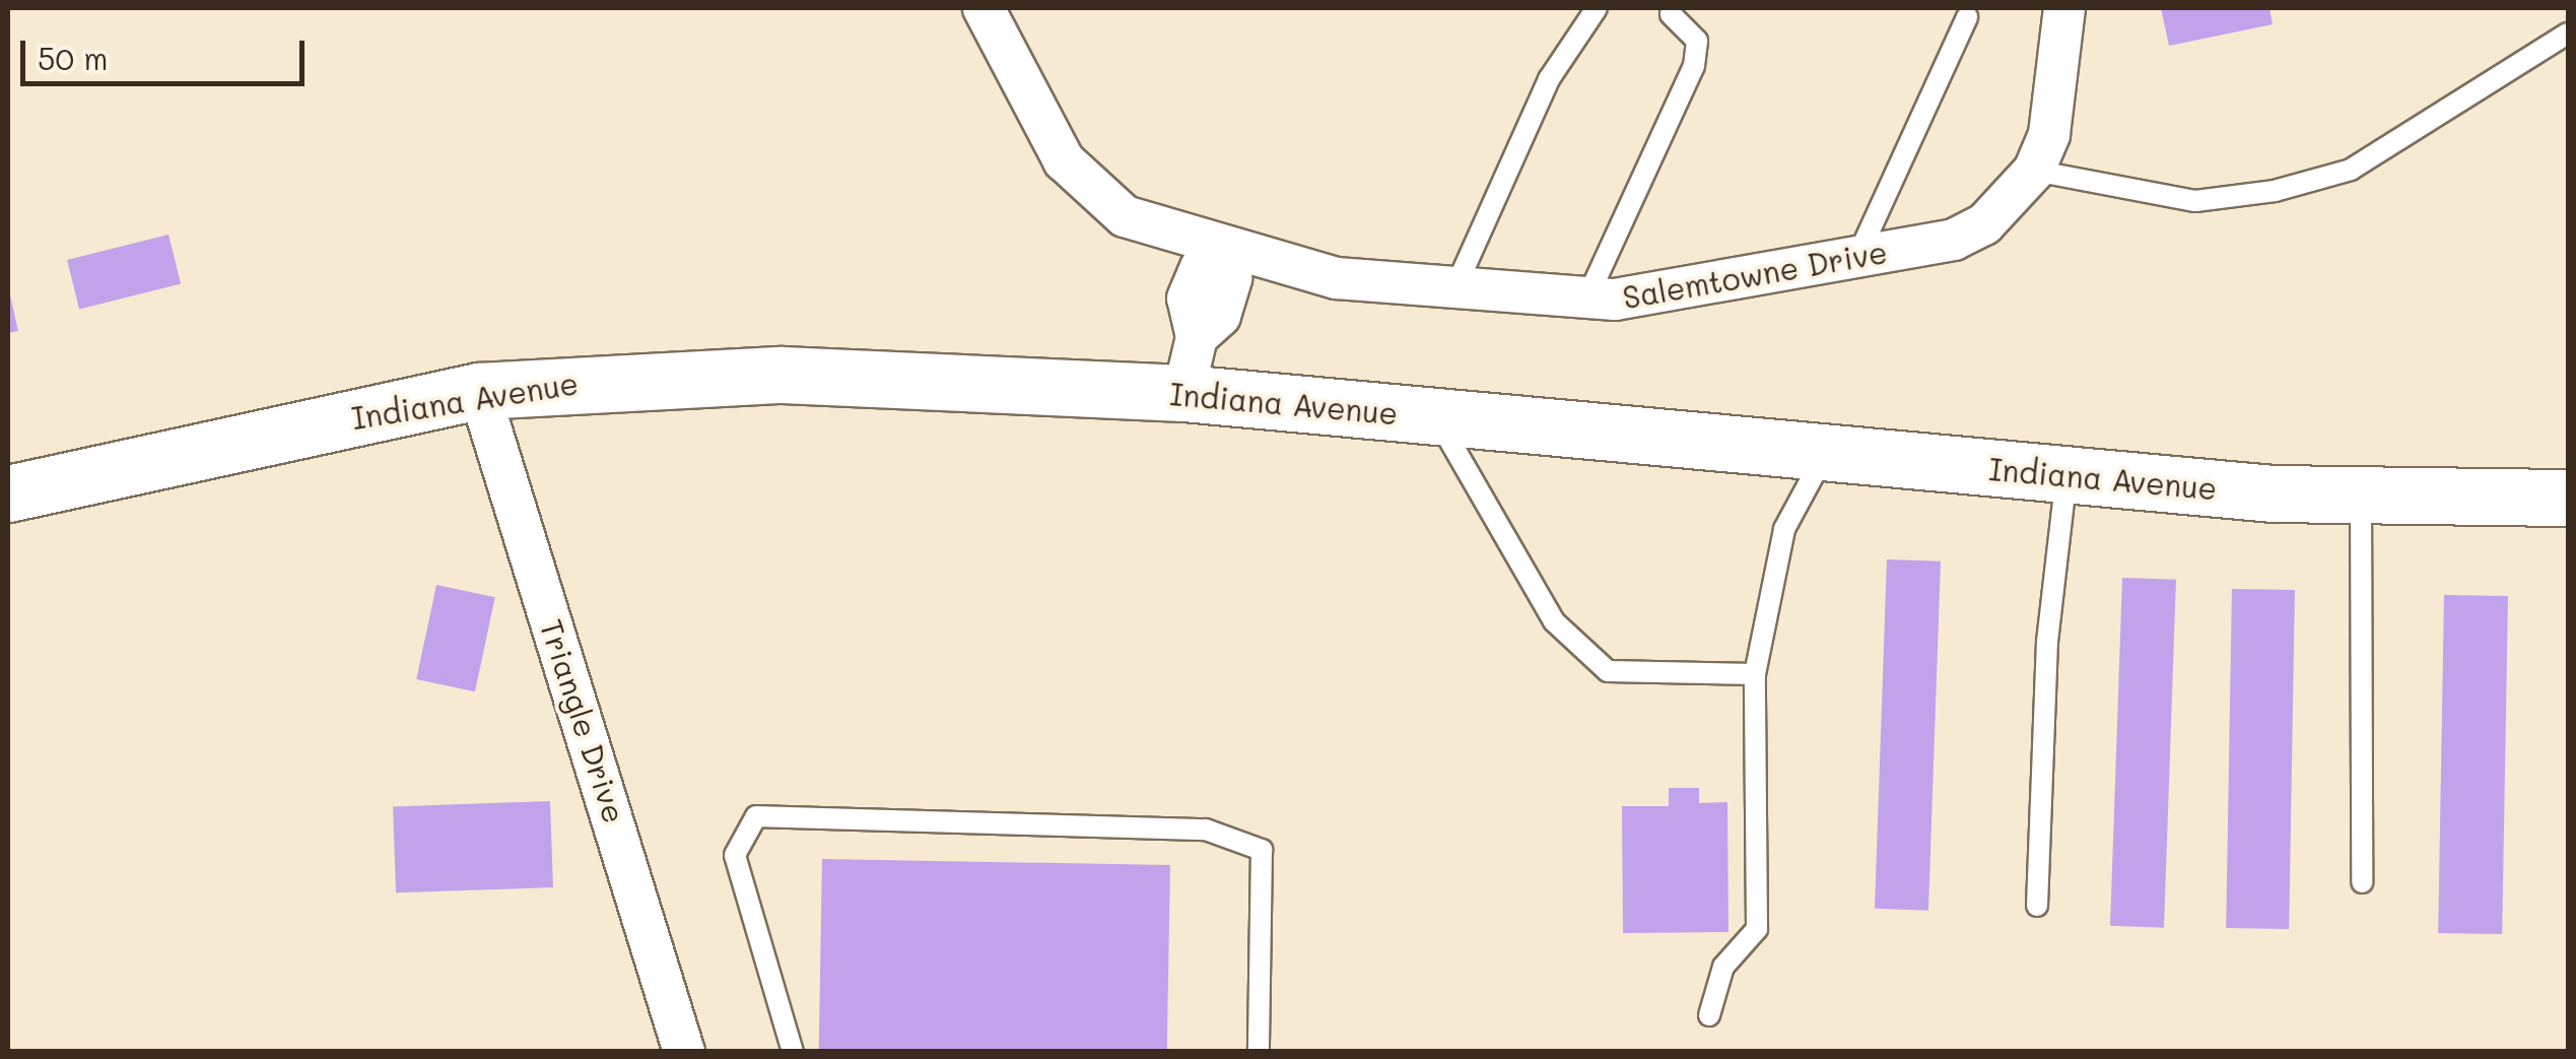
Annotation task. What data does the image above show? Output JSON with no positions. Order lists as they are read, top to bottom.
{
  "streets": {
    "main road": ["Indiana Avenue"],
    "street": ["Salemtowne Drive", "Triangle Drive"]
  },
  "crossings": [
    ["Indiana Avenue", "Triangle Drive"]
  ],
  "scale_bar": "50 m"
}
